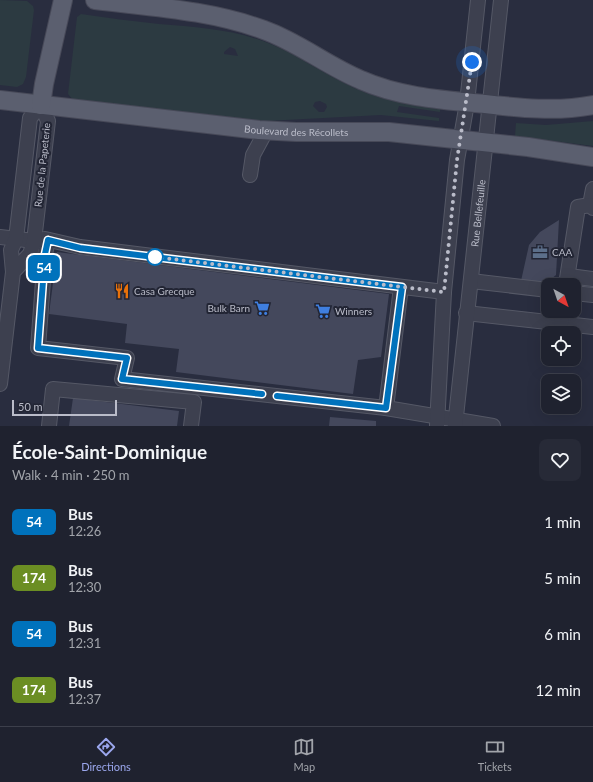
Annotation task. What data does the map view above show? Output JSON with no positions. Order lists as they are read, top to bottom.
{
  "streets": {
    "main road": ["Boulevard des Récollets"],
    "street": ["Rue de la Papeterie", "Rue Bellefeuille"]
  },
  "crossings": [
    ["Boulevard des Récollets", "Rue de la Papeterie"],
    ["Boulevard des Récollets", "Rue Bellefeuille"]
  ],
  "places": {
    "office": ["CAA"],
    "restaurant": ["Casa Grecque"],
    "supermarket": ["Bulk Barn", "Winners"]
  },
  "lines": ["bus line 54"],
  "scale_bar": "50 m",
  "north": "bottom right",
  "page": {
    "on_map": "54",
    "scale": "50 m",
    "heading": ["École-Saint-Dominique", "Walk · 4 min · 250 m"],
    "list": [
      {
        "mark": "54",
        "name": "Bus",
        "note": "12:26",
        "value": "1 min"
      },
      {
        "mark": "174",
        "name": "Bus",
        "note": "12:30",
        "value": "5 min"
      },
      {
        "mark": "54",
        "name": "Bus",
        "note": "12:31",
        "value": "6 min"
      },
      {
        "mark": "174",
        "name": "Bus",
        "note": "12:37",
        "value": "12 min"
      }
    ],
    "tabs": ["Directions", "Map", "Tickets"]
  }
}
